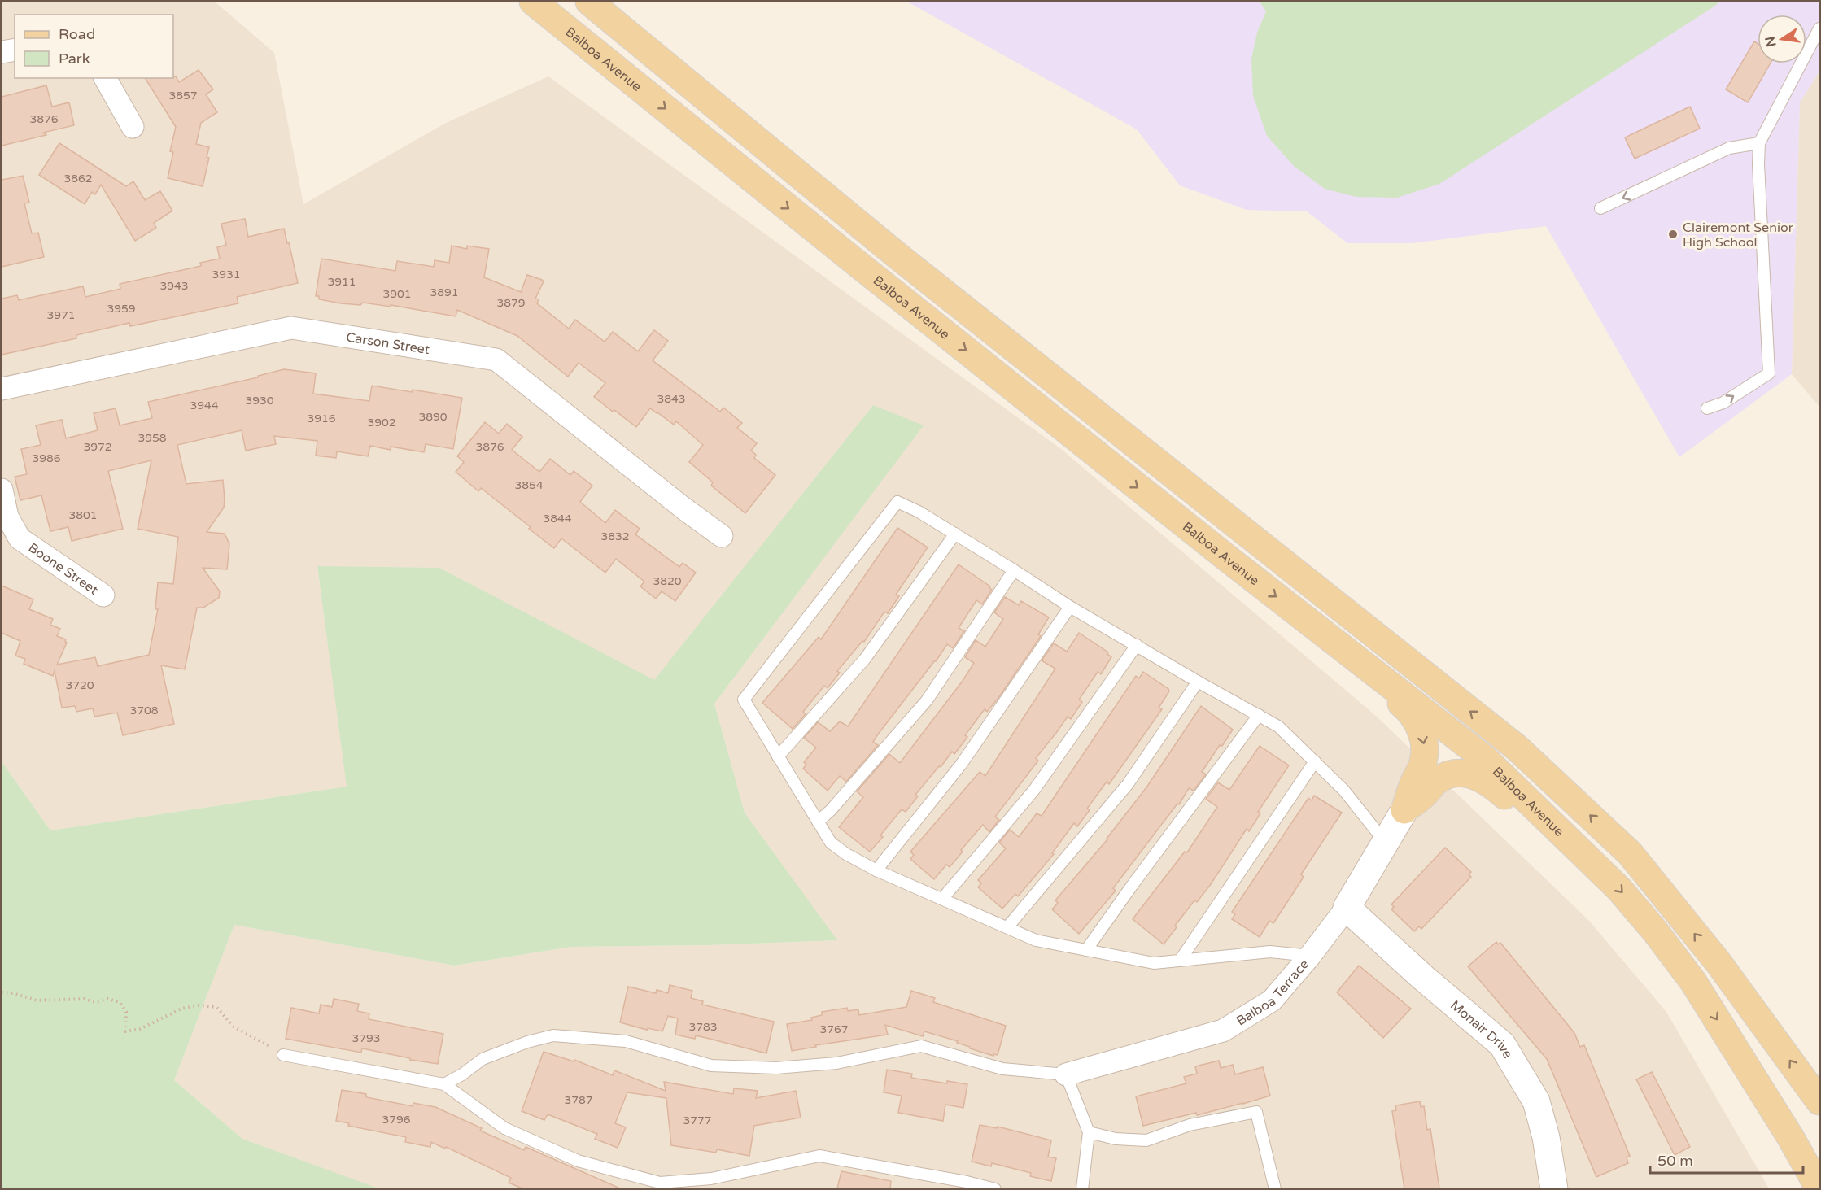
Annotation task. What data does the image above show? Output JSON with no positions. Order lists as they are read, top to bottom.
{
  "streets": {
    "main road": ["Balboa Avenue"],
    "street": [
      "Carson Street",
      "Boone Street",
      "Balboa Terrace",
      "Monair Drive"
    ]
  },
  "crossings": [
    ["Balboa Terrace", "Monair Drive"]
  ],
  "places": ["Clairemont Senior High School"],
  "house_numbers": [
    "3857",
    "3876",
    "3862",
    "3931",
    "3911",
    "3943",
    "3891",
    "3901",
    "3879",
    "3959",
    "3971",
    "3843",
    "3930",
    "3944",
    "3890",
    "3916",
    "3902",
    "3958",
    "3972",
    "3876",
    "3986",
    "3854",
    "3801",
    "3844",
    "3832",
    "3820",
    "3720",
    "3708",
    "3783",
    "3767",
    "3793",
    "3787",
    "3796",
    "3777"
  ],
  "legend": ["Road", "Park"],
  "scale_bar": "50 m",
  "north": "left"
}
